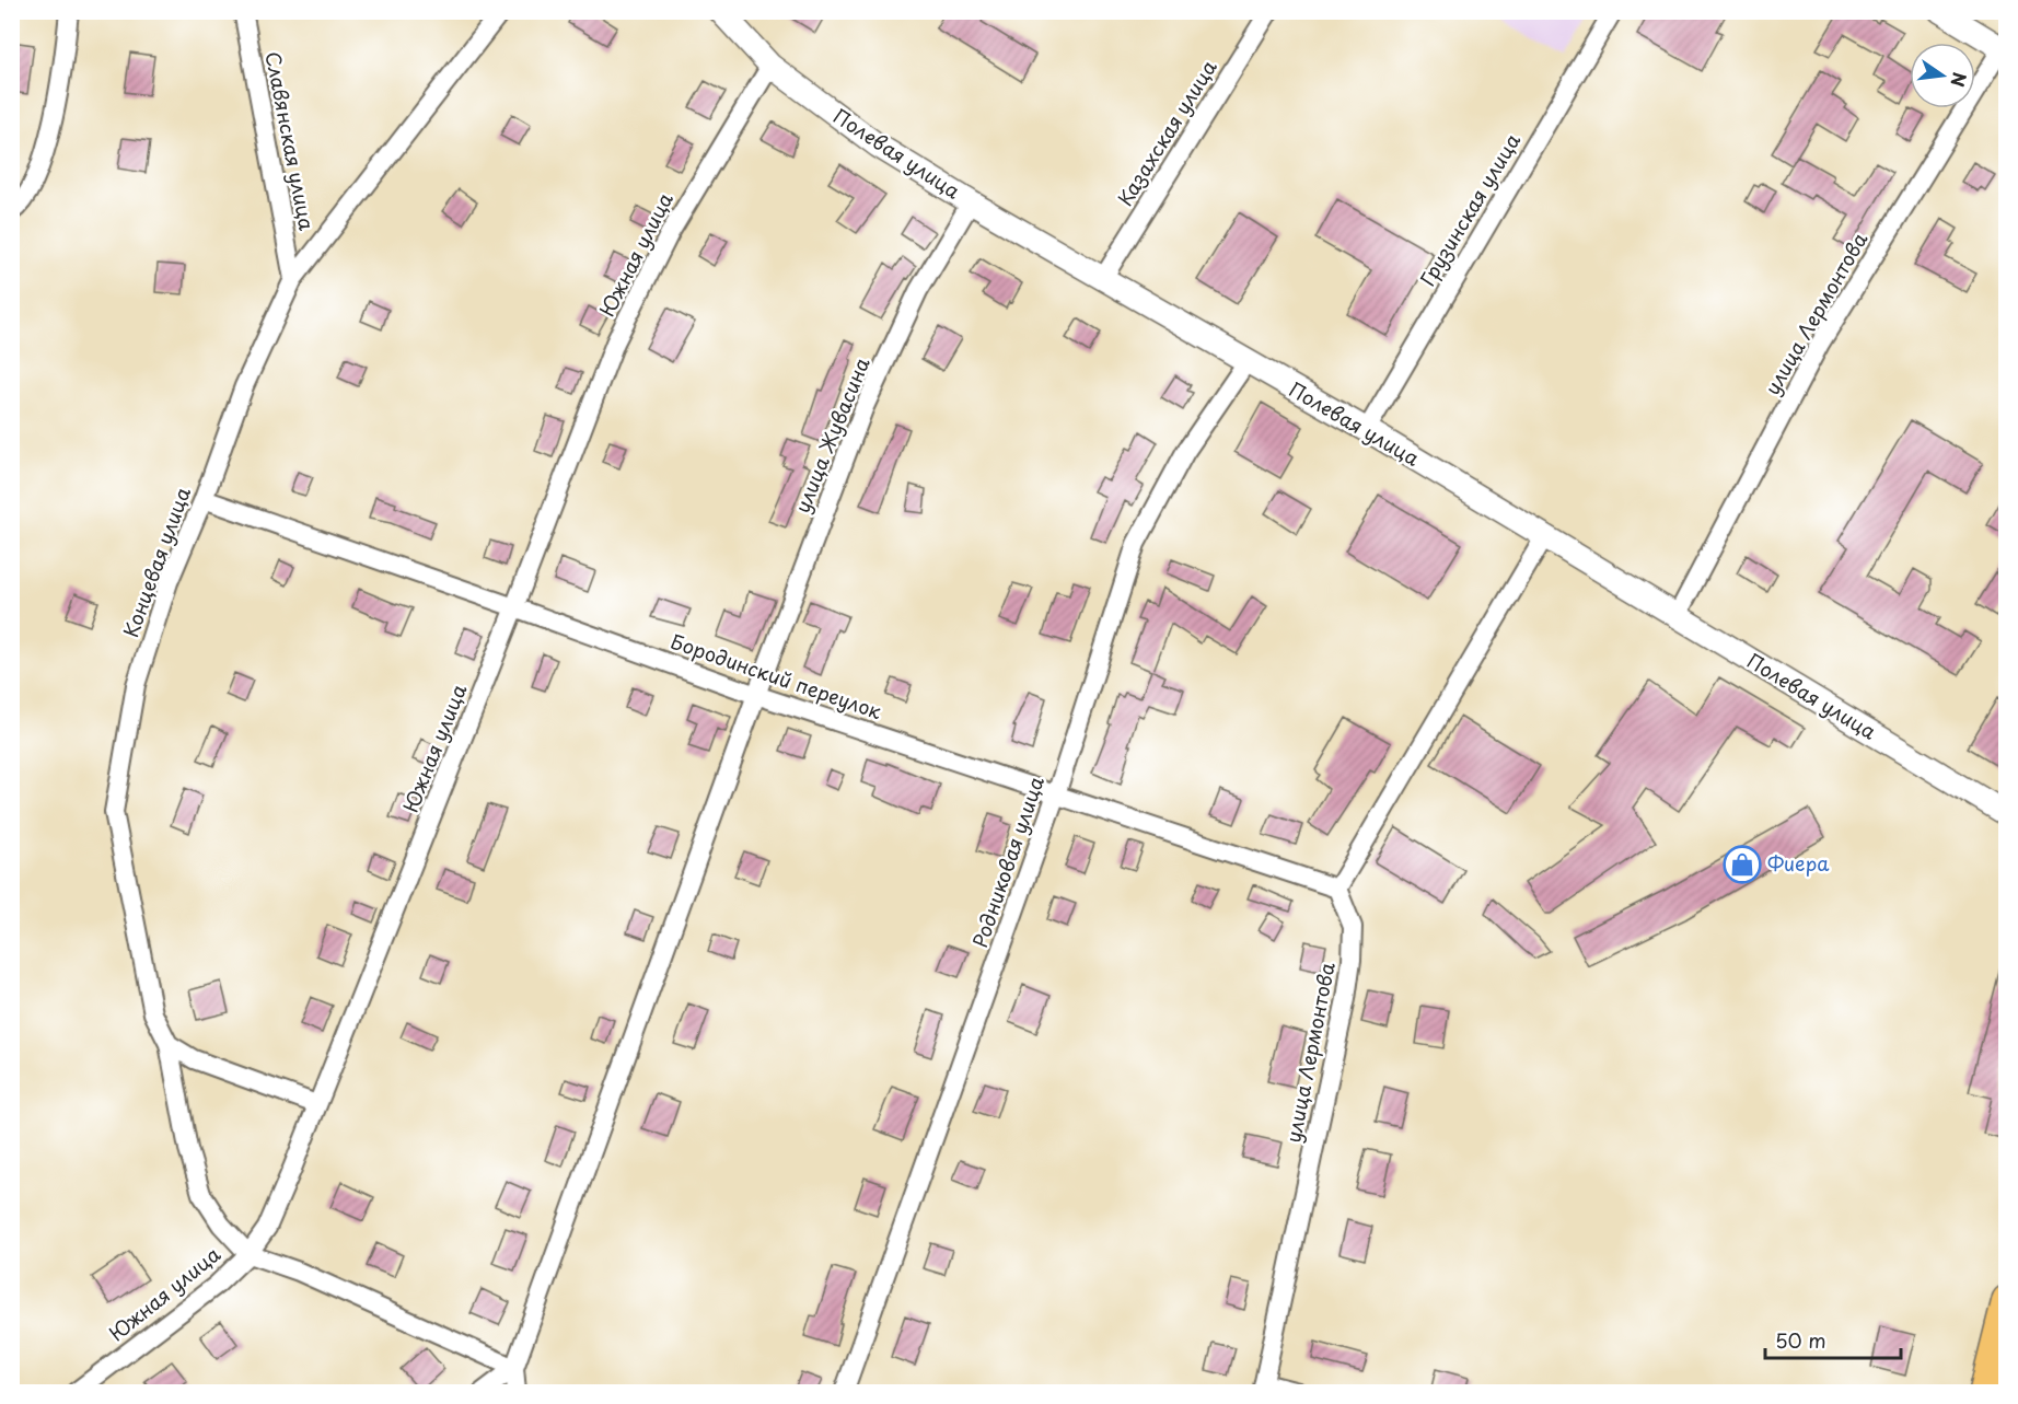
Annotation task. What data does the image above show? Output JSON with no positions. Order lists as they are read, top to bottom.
{
  "streets": {
    "street": [
      "Казахская улица",
      "Славянская улица",
      "Полевая улица",
      "Грузинская улица",
      "Южная улица",
      "улица Лермонтова",
      "улица Жувасина",
      "Концевая улица",
      "Бородинский переулок",
      "Родниковая улица"
    ]
  },
  "crossings": [
    ["Казахская улица", "Полевая улица"],
    ["Славянская улица", "Концевая улица"],
    ["Полевая улица", "Грузинская улица"],
    ["Полевая улица", "Южная улица"],
    ["Полевая улица", "улица Лермонтова"],
    ["Полевая улица", "улица Жувасина"],
    ["Полевая улица", "Родниковая улица"],
    ["Южная улица", "Концевая улица"],
    ["Южная улица", "Бородинский переулок"],
    ["улица Лермонтова", "Бородинский переулок"],
    ["улица Жувасина", "Бородинский переулок"],
    ["Концевая улица", "Бородинский переулок"],
    ["Бородинский переулок", "Родниковая улица"]
  ],
  "places": {
    "shop": ["Фиера"]
  },
  "scale_bar": "50 m",
  "north": "right"
}
